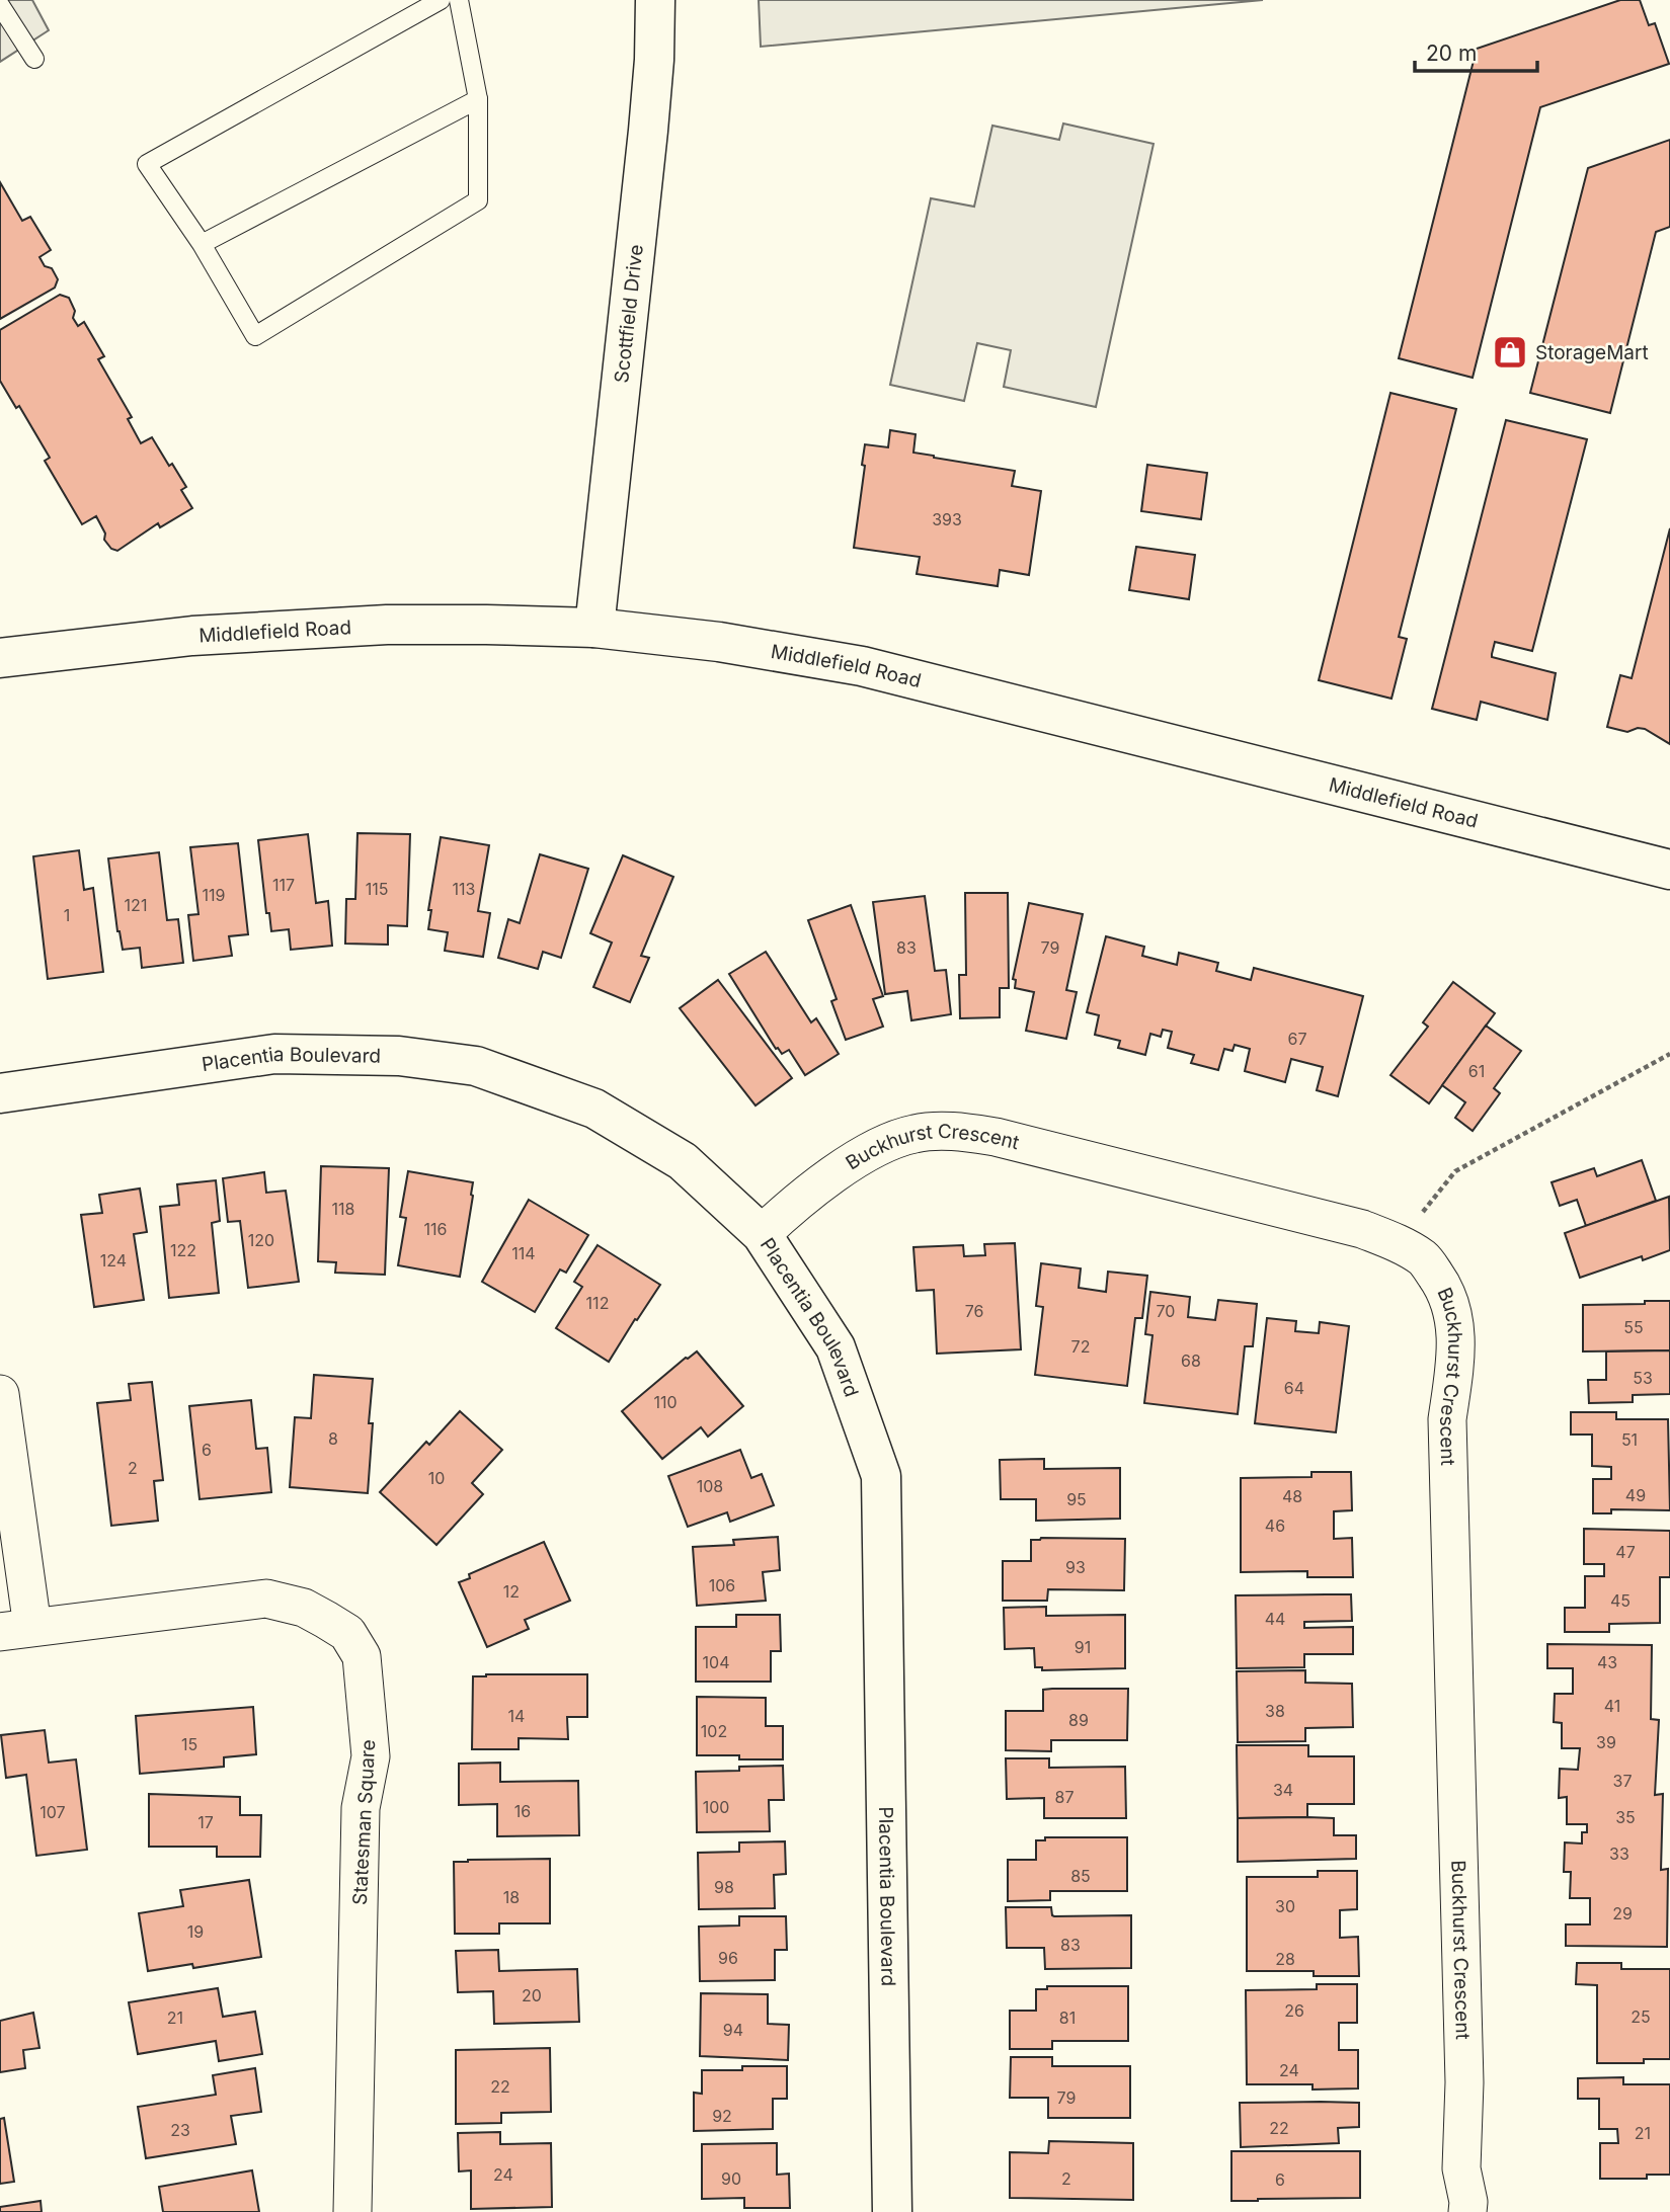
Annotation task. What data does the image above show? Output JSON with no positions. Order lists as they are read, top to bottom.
{
  "streets": {
    "street": [
      "Scottfield Drive",
      "Middlefield Road",
      "Placentia Boulevard",
      "Buckhurst Crescent",
      "Statesman Square"
    ]
  },
  "crossings": [
    ["Scottfield Drive", "Middlefield Road"],
    ["Placentia Boulevard", "Buckhurst Crescent"]
  ],
  "places": {
    "shop": ["StorageMart"]
  },
  "house_numbers": [
    "393",
    "117",
    "115",
    "113",
    "119",
    "121",
    "1",
    "83",
    "79",
    "67",
    "61",
    "118",
    "116",
    "120",
    "122",
    "114",
    "124",
    "112",
    "76",
    "70",
    "55",
    "72",
    "68",
    "53",
    "64",
    "110",
    "8",
    "51",
    "6",
    "2",
    "10",
    "108",
    "49",
    "48",
    "95",
    "46",
    "47",
    "93",
    "106",
    "12",
    "45",
    "44",
    "91",
    "104",
    "43",
    "41",
    "38",
    "14",
    "89",
    "102",
    "39",
    "15",
    "37",
    "34",
    "87",
    "100",
    "16",
    "107",
    "35",
    "17",
    "33",
    "85",
    "98",
    "18",
    "30",
    "29",
    "19",
    "83",
    "96",
    "28",
    "20",
    "26",
    "25",
    "21",
    "81",
    "94",
    "24",
    "22",
    "79",
    "92",
    "22",
    "23",
    "21",
    "24",
    "90",
    "2",
    "6"
  ],
  "scale_bar": "20 m"
}
